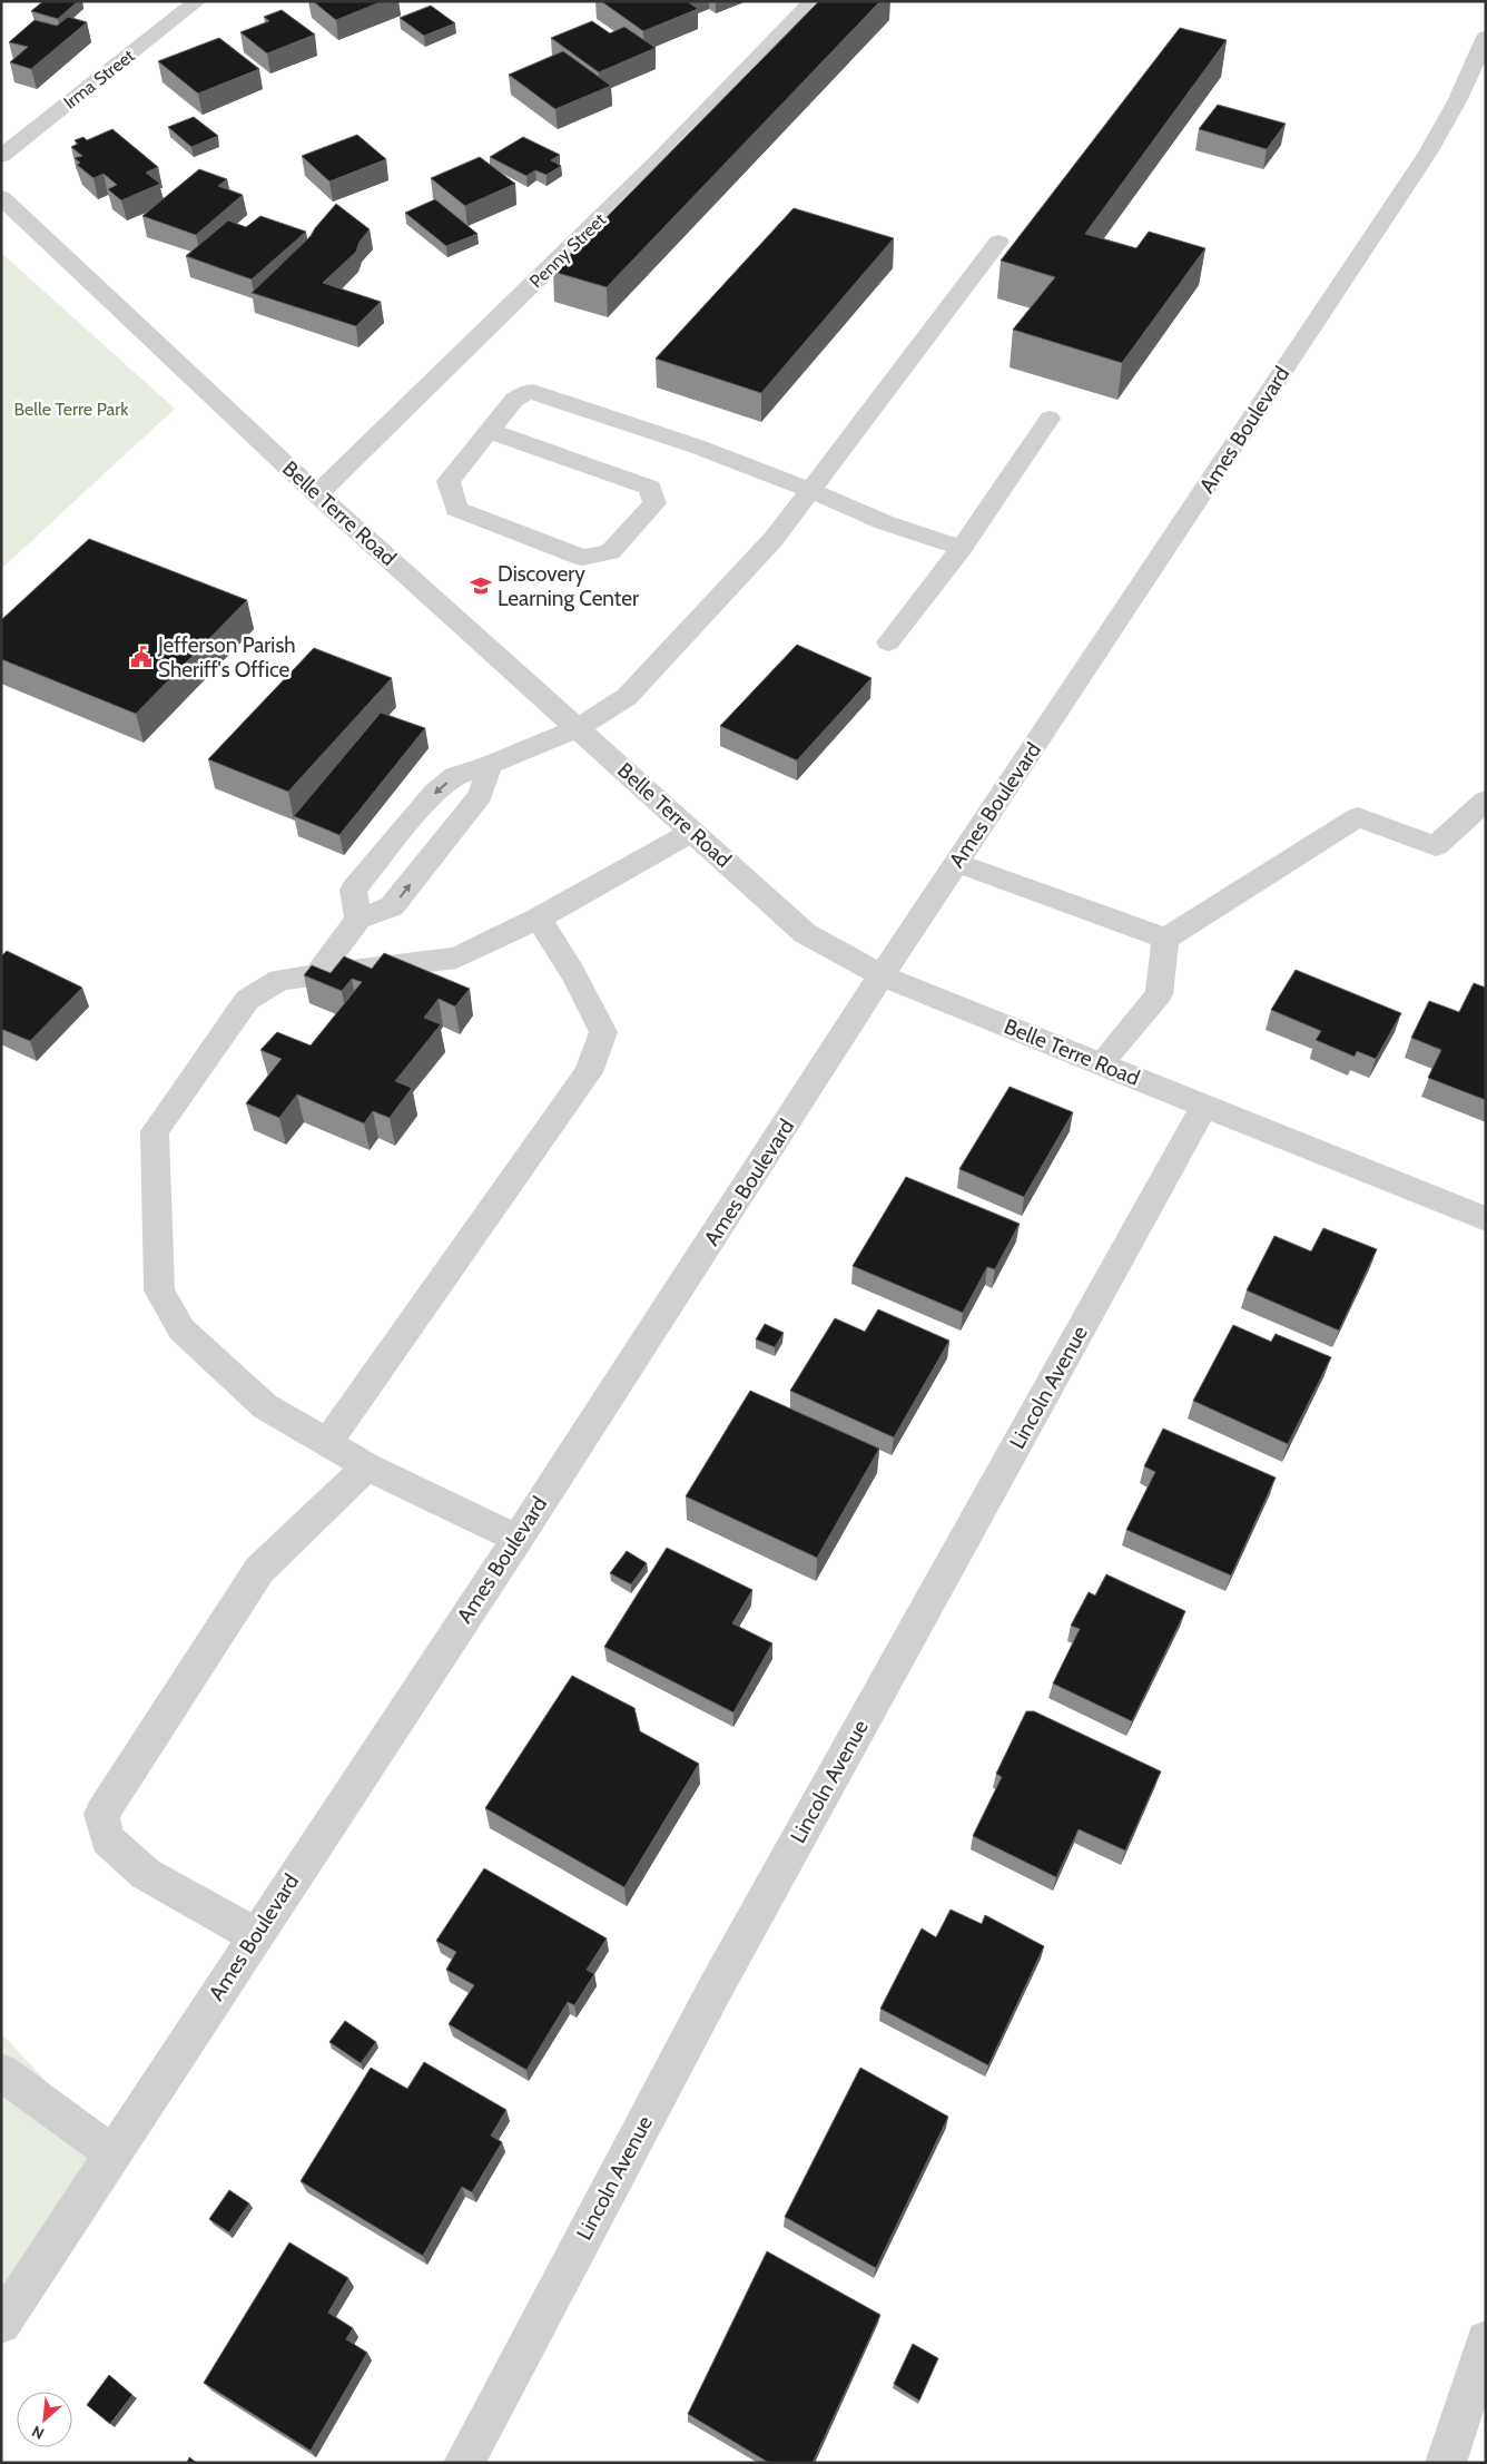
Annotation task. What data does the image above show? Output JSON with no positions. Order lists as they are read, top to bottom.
{
  "streets": {
    "street": [
      "Irma Street",
      "Penny Street",
      "Ames Boulevard",
      "Belle Terre Road",
      "Lincoln Avenue"
    ]
  },
  "crossings": [
    ["Penny Street", "Belle Terre Road"],
    ["Ames Boulevard", "Belle Terre Road"],
    ["Belle Terre Road", "Lincoln Avenue"]
  ],
  "parks": ["Belle Terre Park"],
  "places": {
    "school or university": ["Discovery Learning Center"],
    "public building": ["Jefferson Parish Sheriff's Office"]
  },
  "north": "bottom left"
}
